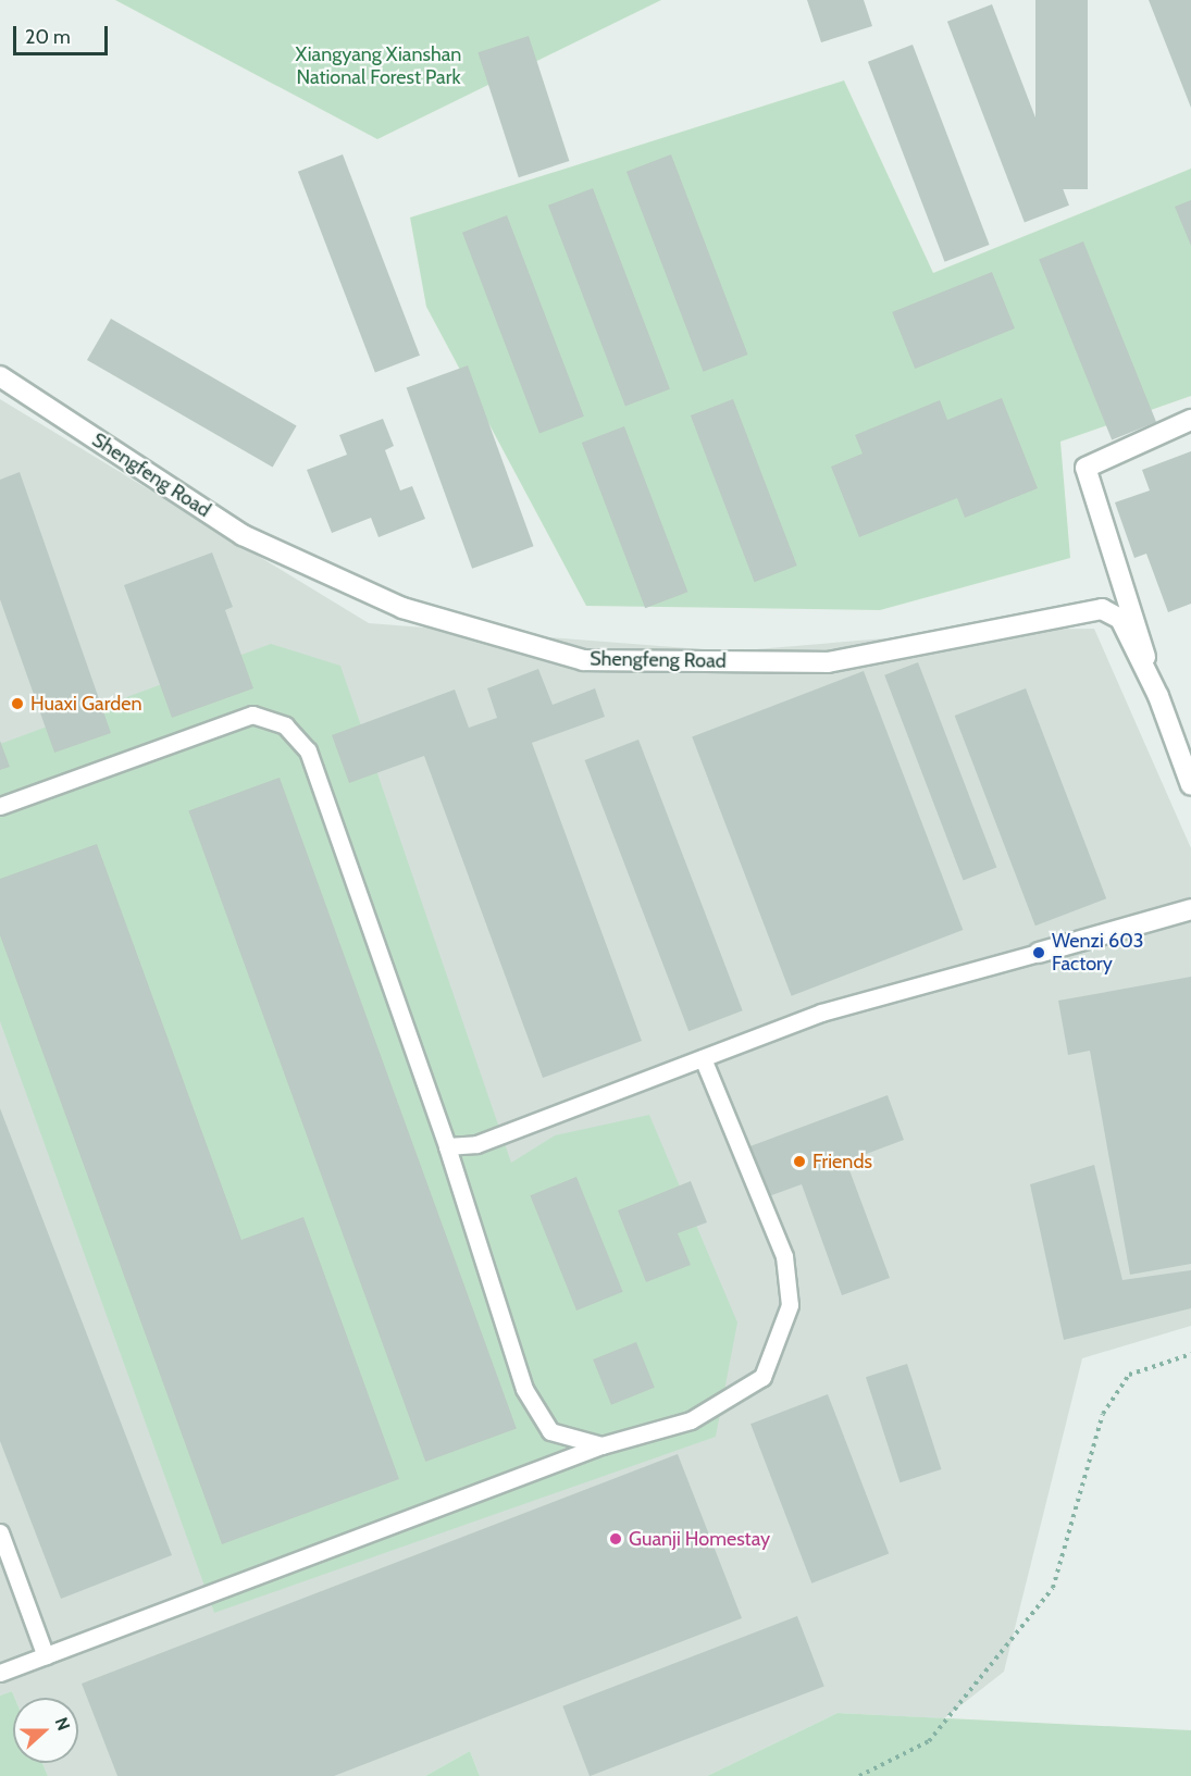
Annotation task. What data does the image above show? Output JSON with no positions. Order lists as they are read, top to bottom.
{
  "streets": {
    "street": ["Shengfeng Road"]
  },
  "parks": ["Xiangyang Xianshan National Forest Park"],
  "places": [
    "Huaxi Garden",
    "Wenzi 603 Factory",
    "Friends",
    "Guanji Homestay"
  ],
  "scale_bar": "20 m",
  "north": "right"
}
